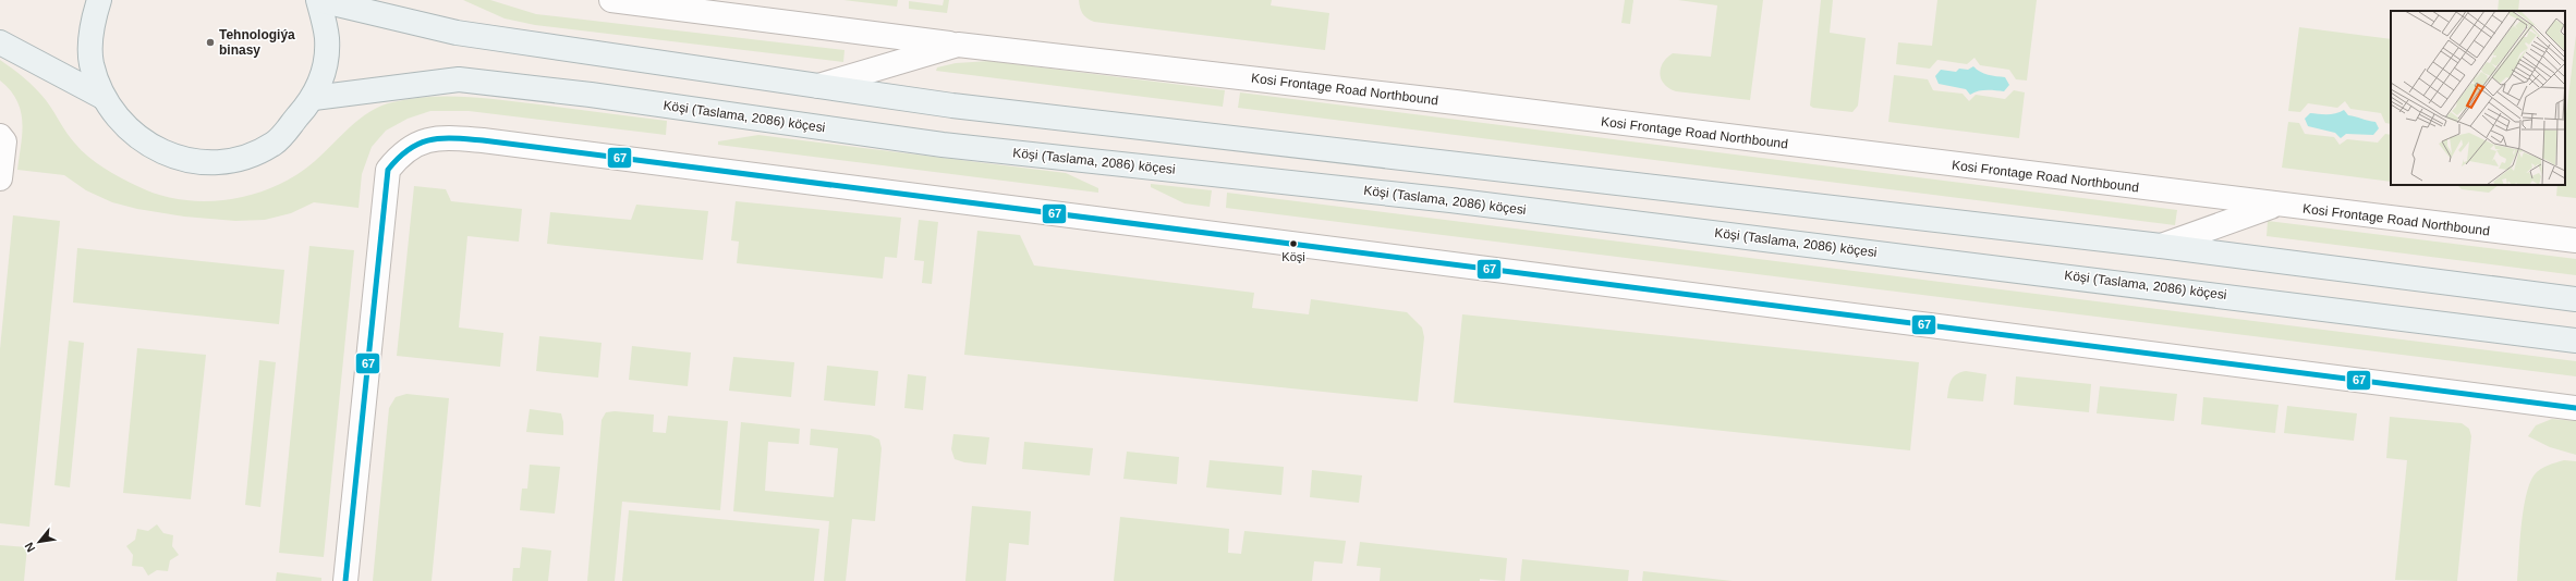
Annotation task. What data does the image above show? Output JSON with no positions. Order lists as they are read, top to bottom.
{
  "streets": {
    "main road": ["Köşi (Taslama, 2086) köçesi"],
    "street": ["Kosi Frontage Road Northbound"]
  },
  "places": ["Tehnologiýa binasy", "Köşi"],
  "lines": ["transit line 67"],
  "north": "bottom left"
}
